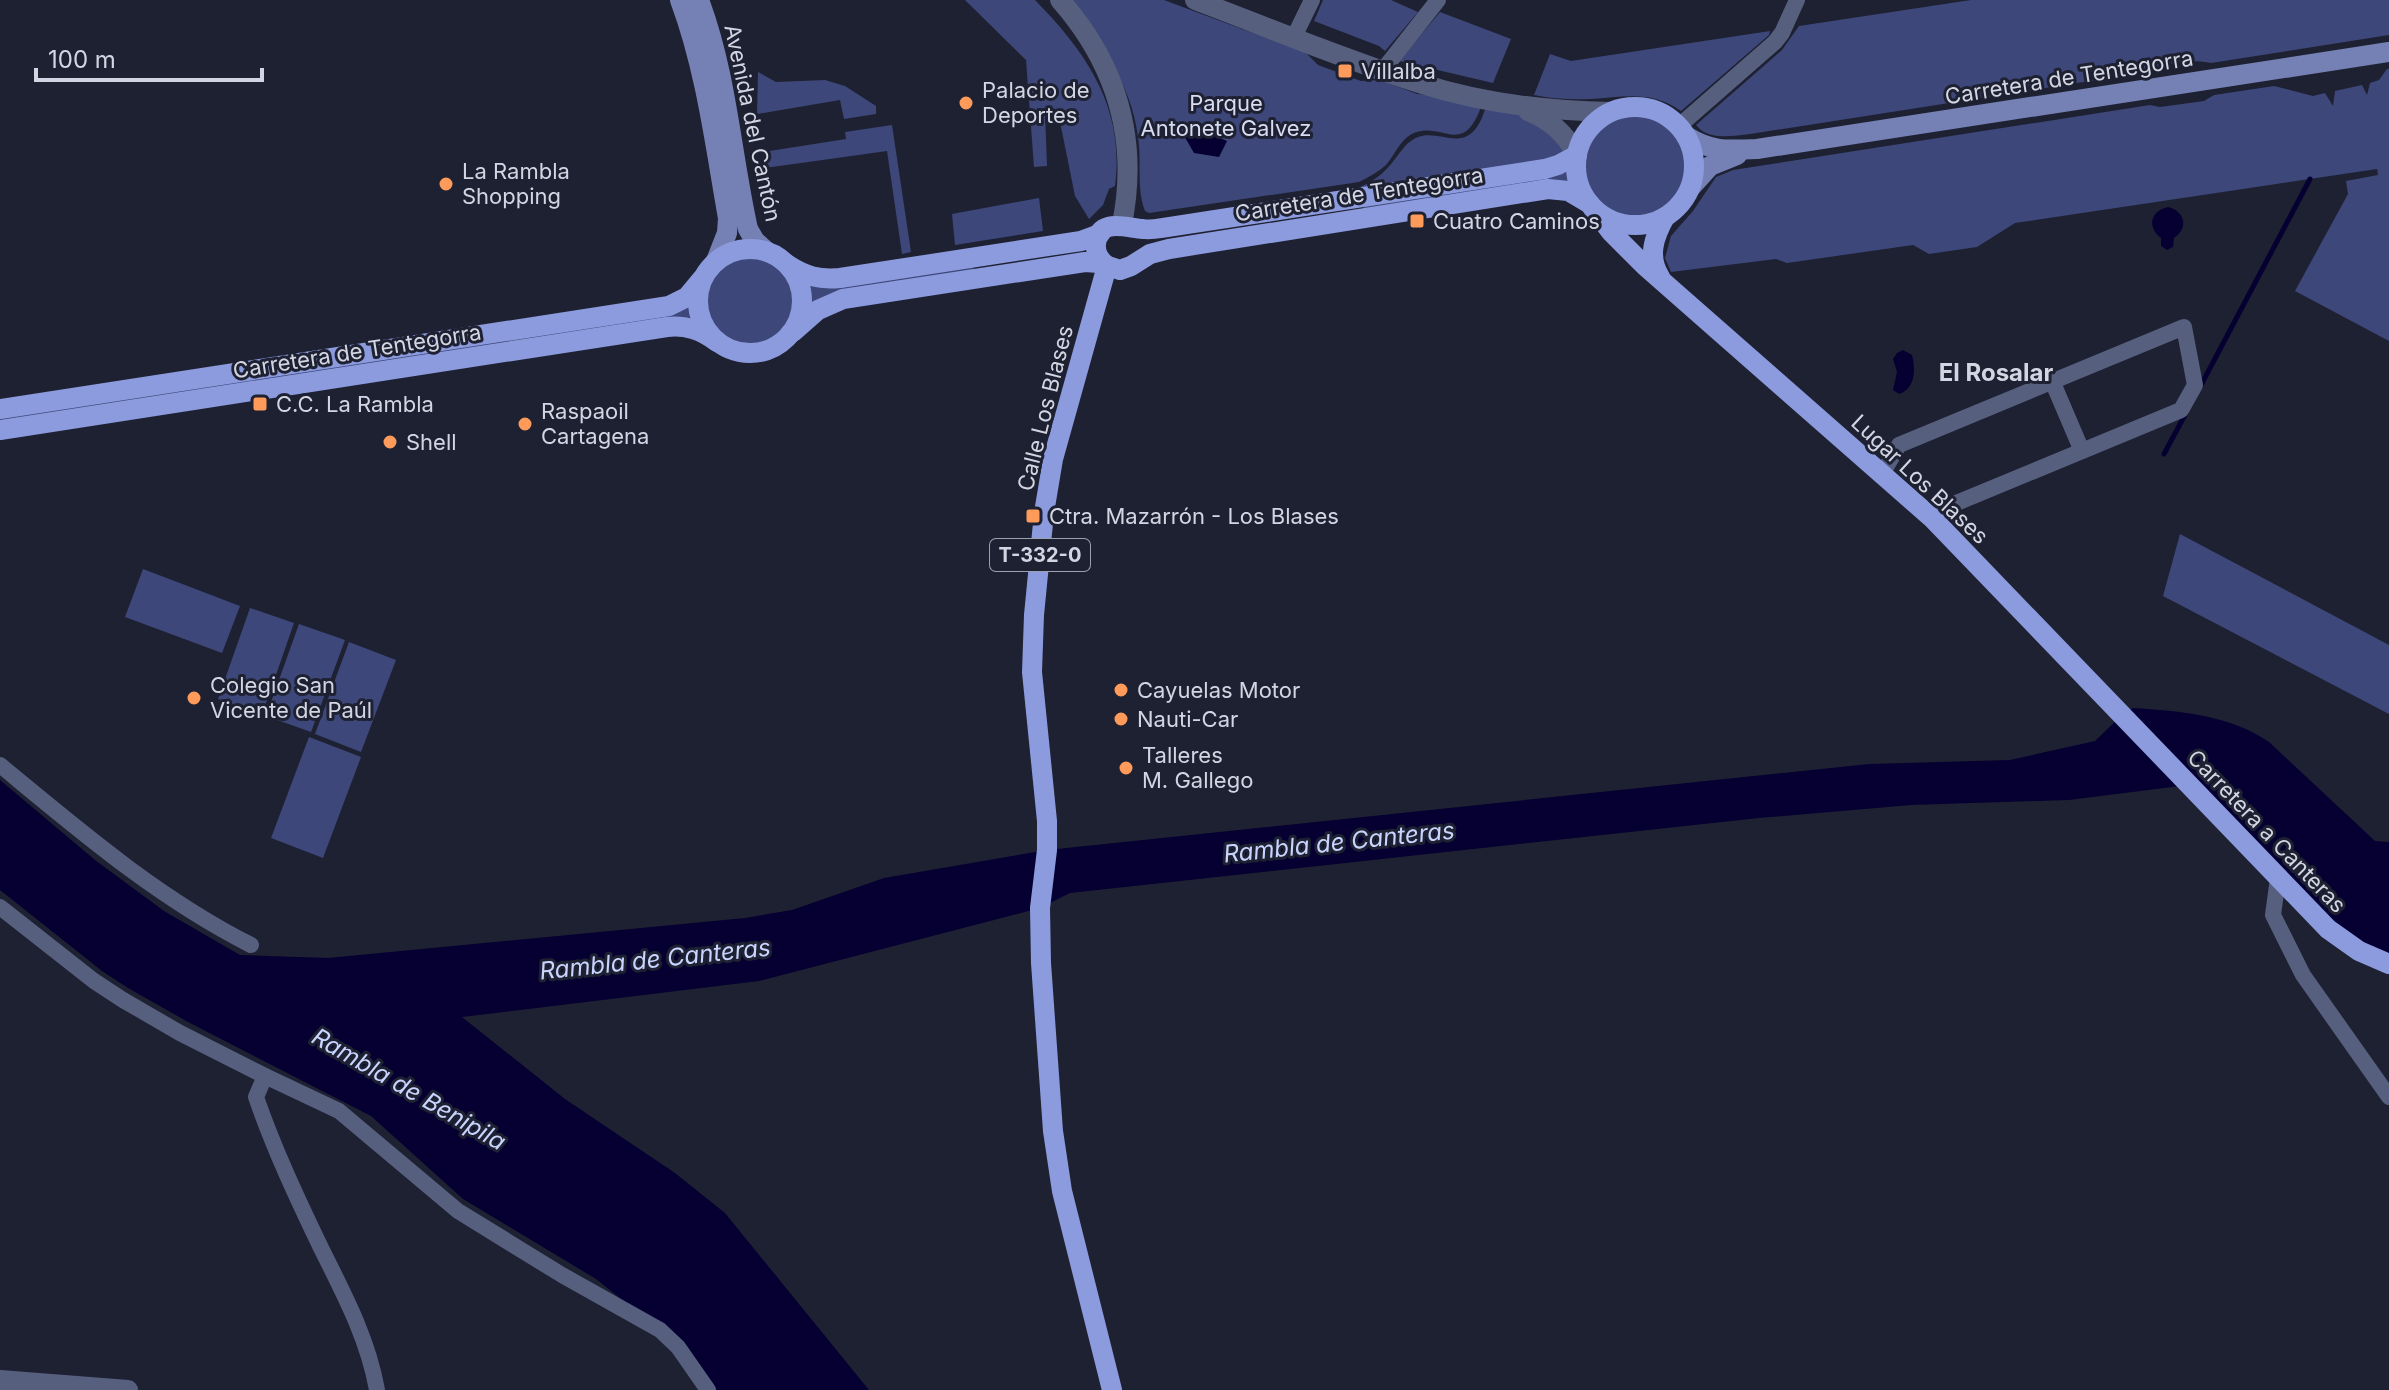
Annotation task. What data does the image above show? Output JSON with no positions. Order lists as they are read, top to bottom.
{
  "streets": {
    "main road": [
      "Carretera de Tentegorra",
      "Avenida del Cantón",
      "Calle Los Blases",
      "Lugar Los Blases",
      "T-332-0",
      "Carretera a Canteras"
    ]
  },
  "crossings": [
    ["Carretera de Tentegorra", "Avenida del Cantón"],
    ["Carretera de Tentegorra", "Calle Los Blases"],
    ["Carretera de Tentegorra", "Lugar Los Blases"],
    ["Lugar Los Blases", "Carretera a Canteras"]
  ],
  "districts": ["El Rosalar"],
  "water": ["Rambla de Canteras", "Rambla de Benipila"],
  "parks": ["Parque Antonete Galvez"],
  "places": {
    "transit": [
      "Villalba",
      "Cuatro Caminos",
      "C.C. La Rambla",
      "Ctra. Mazarrón - Los Blases"
    ],
    "other": [
      "Palacio de Deportes",
      "La Rambla Shopping",
      "Raspaoil Cartagena",
      "Shell",
      "Cayuelas Motor",
      "Colegio San Vicente de Paúl",
      "Nauti-Car",
      "Talleres M. Gallego"
    ]
  },
  "scale_bar": "100 m"
}
